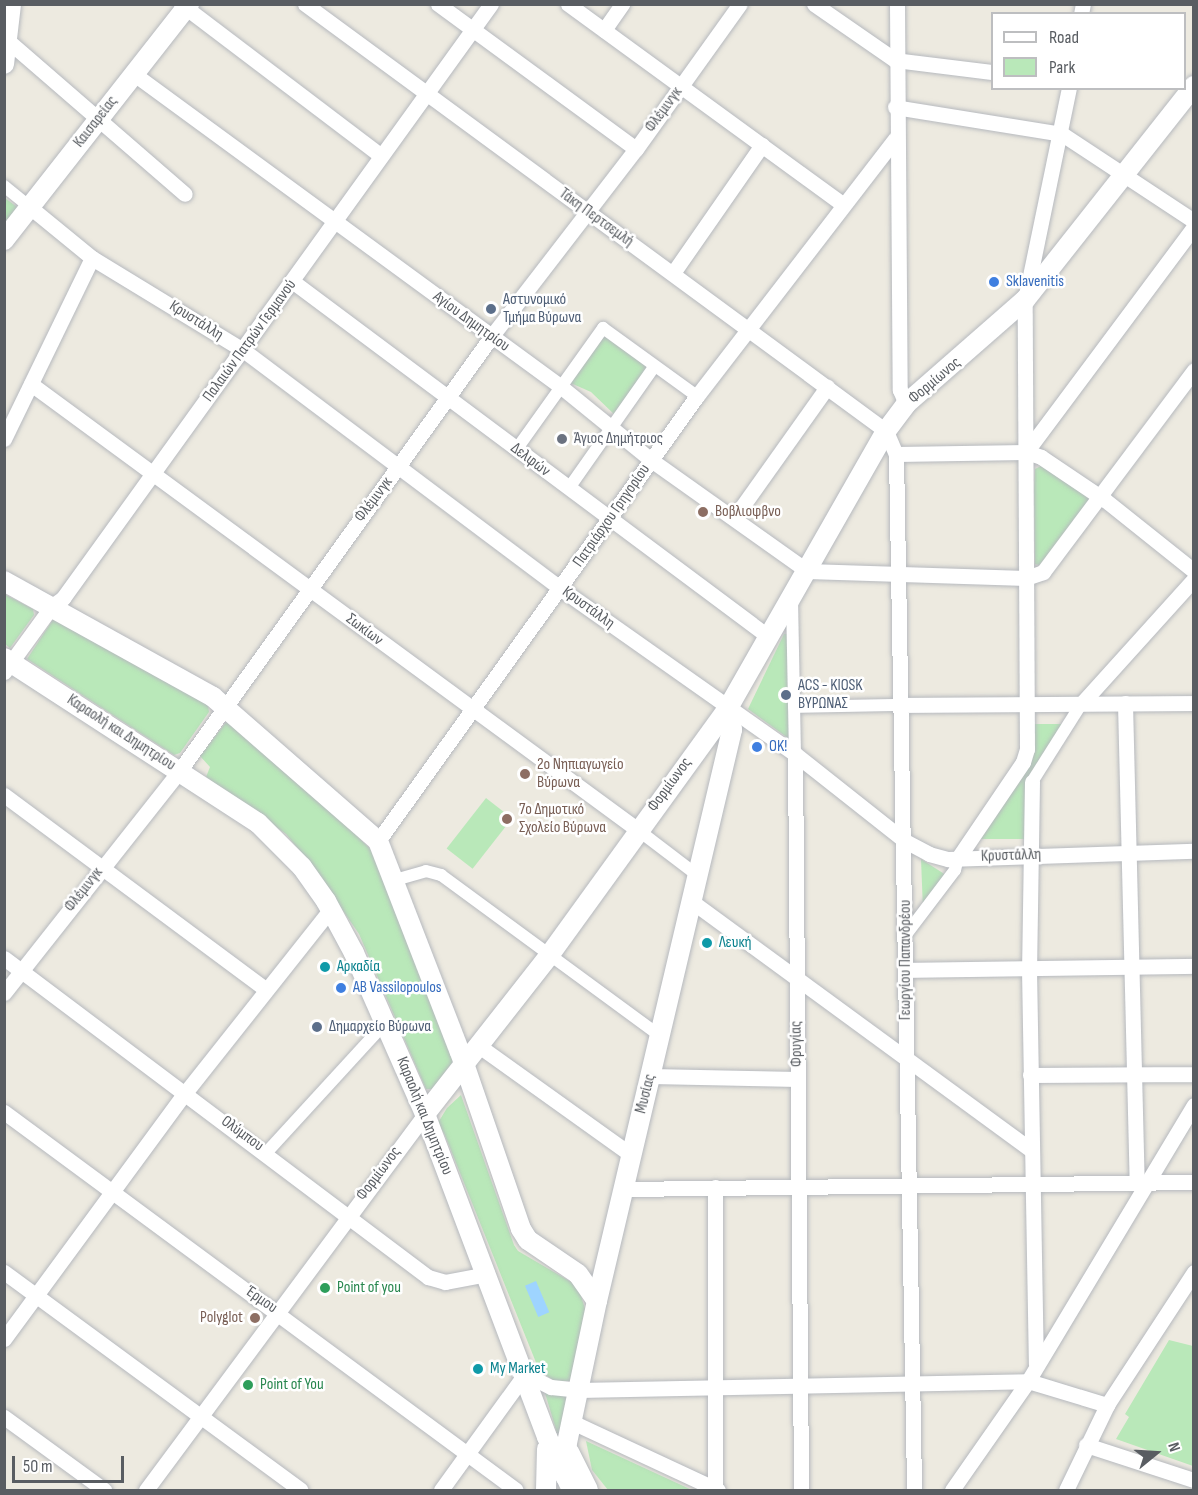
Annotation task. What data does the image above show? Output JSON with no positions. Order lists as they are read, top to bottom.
{
  "streets": {
    "street": [
      "Φλέμινγκ",
      "Καισαρείας",
      "Τάκη Περτσεμλή",
      "Κρυστάλλη",
      "Αγίου Δημητρίου",
      "Παλαιών Πατρών Γερμανού",
      "Φορμίωνος",
      "Δελφών",
      "Πατριάρχου Γρηγορίου",
      "Σωκίων",
      "Καραολή και Δημητρίου",
      "Γεωργίου Παπανδρέου",
      "Φρυγίας",
      "Μυσίας",
      "Ολύμπου",
      "Έρμου"
    ]
  },
  "crossings": [
    ["Φλέμινγκ", "Τάκη Περτσεμλή"],
    ["Φλέμινγκ", "Κρυστάλλη"],
    ["Φλέμινγκ", "Αγίου Δημητρίου"],
    ["Φλέμινγκ", "Δελφών"],
    ["Φλέμινγκ", "Σωκίων"],
    ["Φλέμινγκ", "Καραολή και Δημητρίου"],
    ["Φλέμινγκ", "Ολύμπου"],
    ["Καισαρείας", "Κρυστάλλη"],
    ["Καισαρείας", "Αγίου Δημητρίου"],
    ["Τάκη Περτσεμλή", "Παλαιών Πατρών Γερμανού"],
    ["Τάκη Περτσεμλή", "Φορμίωνος"],
    ["Τάκη Περτσεμλή", "Πατριάρχου Γρηγορίου"],
    ["Τάκη Περτσεμλή", "Γεωργίου Παπανδρέου"],
    ["Κρυστάλλη", "Παλαιών Πατρών Γερμανού"],
    ["Κρυστάλλη", "Φορμίωνος"],
    ["Κρυστάλλη", "Πατριάρχου Γρηγορίου"],
    ["Κρυστάλλη", "Γεωργίου Παπανδρέου"],
    ["Κρυστάλλη", "Φρυγίας"],
    ["Κρυστάλλη", "Μυσίας"],
    ["Αγίου Δημητρίου", "Παλαιών Πατρών Γερμανού"],
    ["Αγίου Δημητρίου", "Φορμίωνος"],
    ["Αγίου Δημητρίου", "Πατριάρχου Γρηγορίου"],
    ["Παλαιών Πατρών Γερμανού", "Δελφών"],
    ["Παλαιών Πατρών Γερμανού", "Σωκίων"],
    ["Παλαιών Πατρών Γερμανού", "Καραολή και Δημητρίου"],
    ["Φορμίωνος", "Δελφών"],
    ["Φορμίωνος", "Σωκίων"],
    ["Φορμίωνος", "Καραολή και Δημητρίου"],
    ["Φορμίωνος", "Γεωργίου Παπανδρέου"],
    ["Φορμίωνος", "Φρυγίας"],
    ["Φορμίωνος", "Μυσίας"],
    ["Φορμίωνος", "Ολύμπου"],
    ["Φορμίωνος", "Έρμου"],
    ["Δελφών", "Πατριάρχου Γρηγορίου"],
    ["Πατριάρχου Γρηγορίου", "Σωκίων"],
    ["Σωκίων", "Μυσίας"],
    ["Καραολή και Δημητρίου", "Μυσίας"],
    ["Καραολή και Δημητρίου", "Ολύμπου"]
  ],
  "places": [
    "Sklavenitis",
    "Αστυνομικό Τμήμα Βύρωνα",
    "Άγιος Δημήτριος",
    "Βοβλιοφβνο",
    "ACS - KIOSK ΒΥΡΩΝΑΣ",
    "OK!",
    "2ο Νηπιαγωγείο Βύρωνα",
    "7ο Δημοτικό Σχολείο Βύρωνα",
    "Λευκή",
    "Αρκαδία",
    "AB Vassilopoulos",
    "Δημαρχείο Βύρωνα",
    "Point of you",
    "Polyglot",
    "My Market",
    "Point of You"
  ],
  "legend": ["Road", "Park"],
  "scale_bar": "50 m",
  "north": "right"
}
